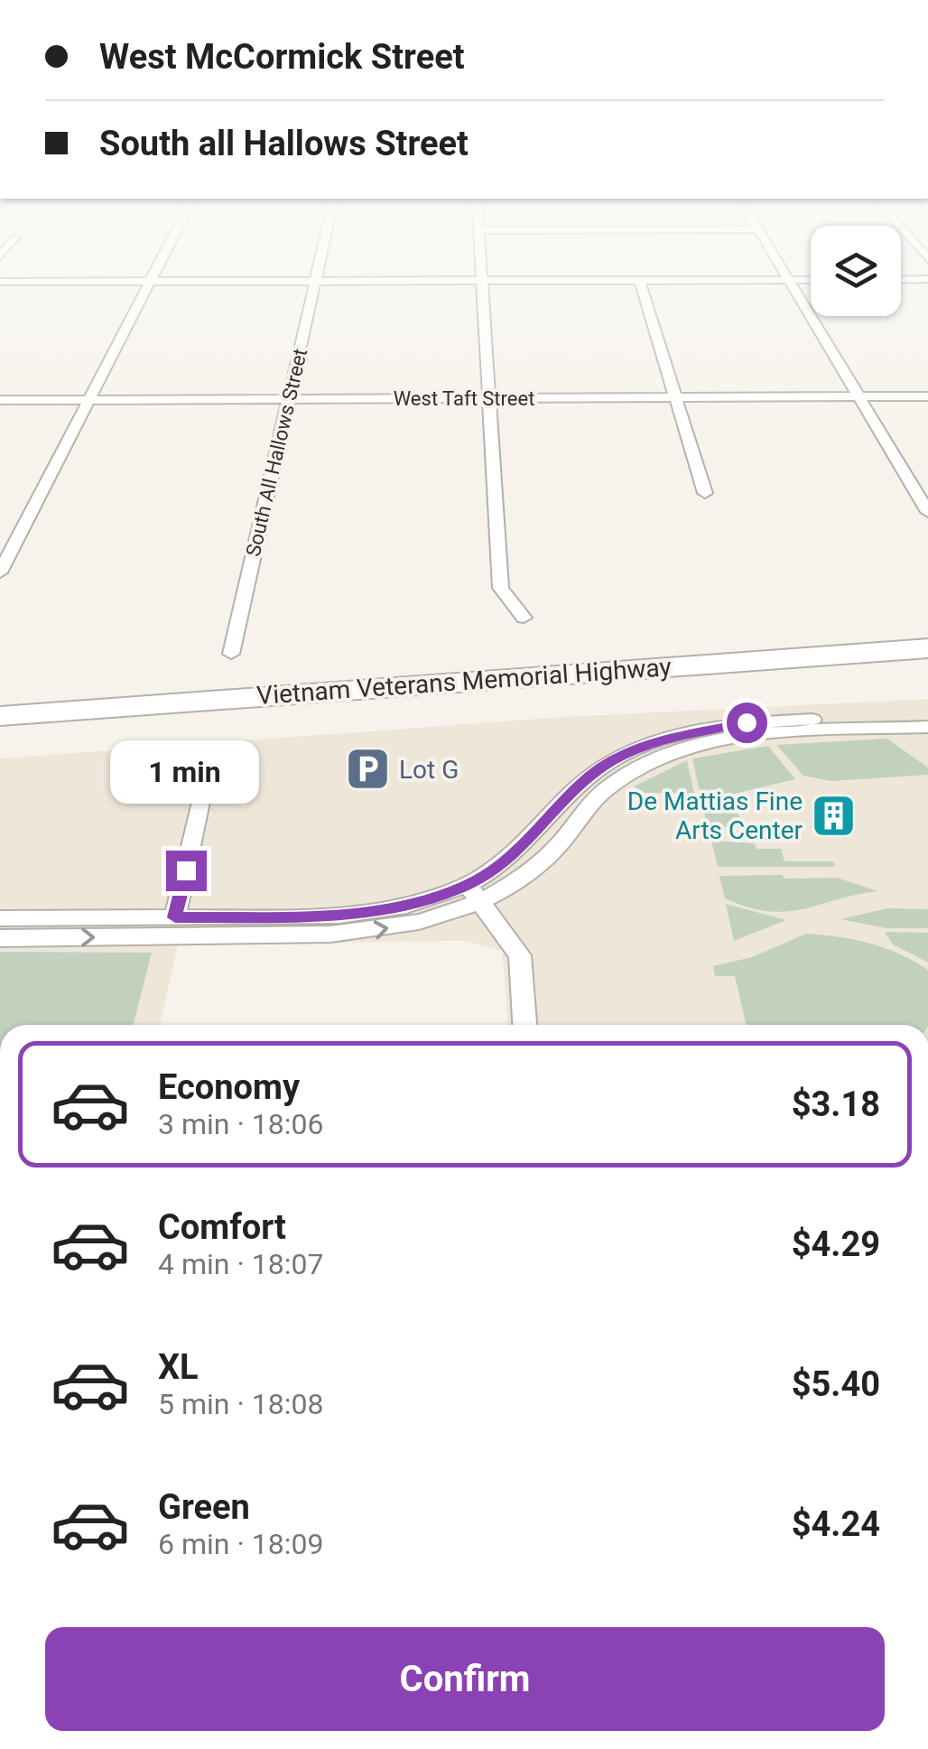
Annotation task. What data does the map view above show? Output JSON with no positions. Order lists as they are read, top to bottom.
{
  "streets": {
    "highway": ["Vietnam Veterans Memorial Highway"],
    "street": ["West Taft Street", "South All Hallows Street"]
  },
  "crossings": [
    ["West Taft Street", "South All Hallows Street"]
  ],
  "places": {
    "parking": ["Lot G"],
    "building": ["De Mattias Fine Arts Center"]
  },
  "page": {
    "banner": ["West McCormick Street", "South all Hallows Street"],
    "bubble": "1 min",
    "list": [
      {
        "name": "Economy",
        "note": "3 min · 18:06",
        "value": "$3.18"
      },
      {
        "name": "Comfort",
        "note": "4 min · 18:07",
        "value": "$4.29"
      },
      {
        "name": "XL",
        "note": "5 min · 18:08",
        "value": "$5.40"
      },
      {
        "name": "Green",
        "note": "6 min · 18:09",
        "value": "$4.24"
      }
    ],
    "buttons": "Confirm"
  }
}
